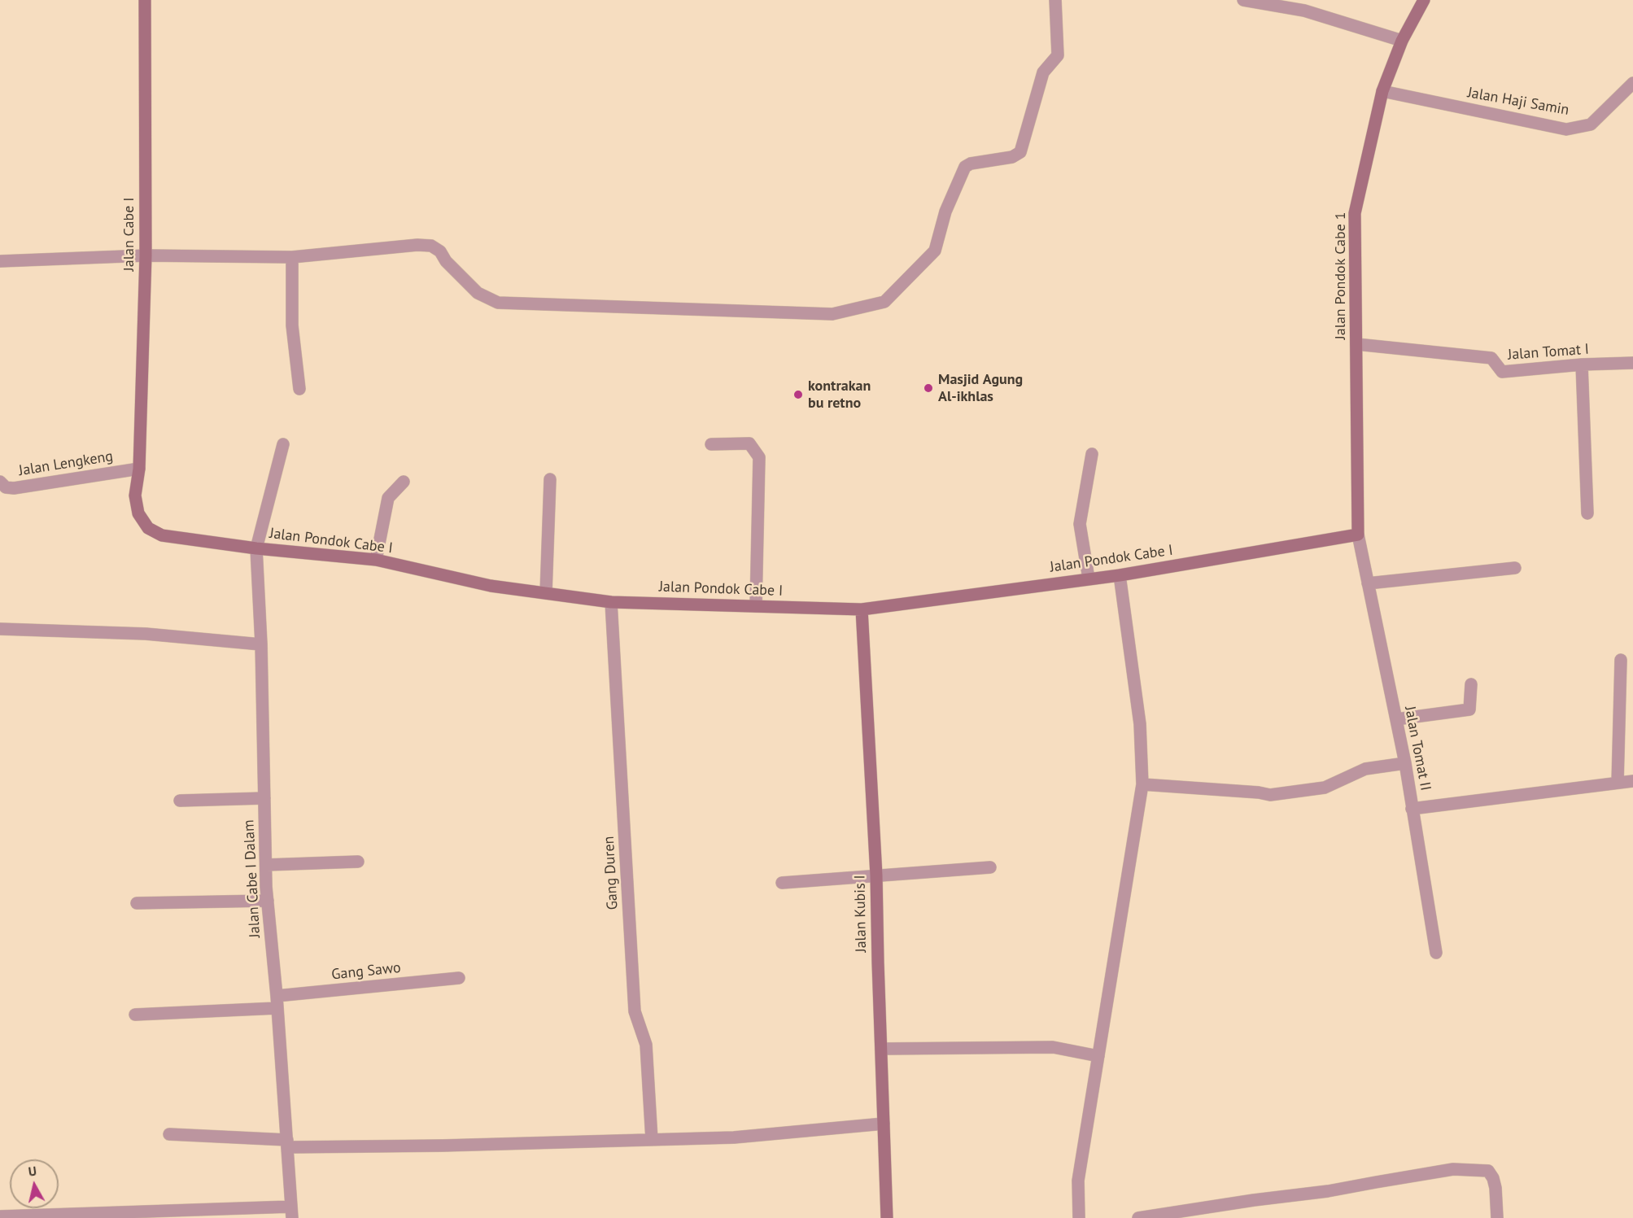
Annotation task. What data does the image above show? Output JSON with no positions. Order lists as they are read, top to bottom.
{
  "streets": {
    "street": [
      "Jalan Haji Samin",
      "Jalan Cabe I",
      "Jalan Pondok Cabe 1",
      "Jalan Tomat I",
      "Jalan Lengkeng",
      "Jalan Pondok Cabe I",
      "Jalan Tomat II",
      "Gang Duren",
      "Jalan Cabe I Dalam",
      "Jalan Kubis I",
      "Gang Sawo"
    ]
  },
  "crossings": [
    ["Jalan Haji Samin", "Jalan Pondok Cabe 1"],
    ["Jalan Cabe I", "Jalan Lengkeng"],
    ["Jalan Cabe I", "Jalan Pondok Cabe I"],
    ["Jalan Pondok Cabe 1", "Jalan Tomat I"],
    ["Jalan Pondok Cabe 1", "Jalan Pondok Cabe I"],
    ["Jalan Pondok Cabe 1", "Jalan Tomat II"],
    ["Jalan Lengkeng", "Jalan Pondok Cabe I"],
    ["Jalan Pondok Cabe I", "Jalan Tomat II"],
    ["Jalan Pondok Cabe I", "Gang Duren"],
    ["Jalan Pondok Cabe I", "Jalan Cabe I Dalam"],
    ["Jalan Pondok Cabe I", "Jalan Kubis I"],
    ["Jalan Cabe I Dalam", "Gang Sawo"]
  ],
  "places": ["Masjid Agung Al-ikhlas", "kontrakan bu retno"],
  "north": "top"
}
